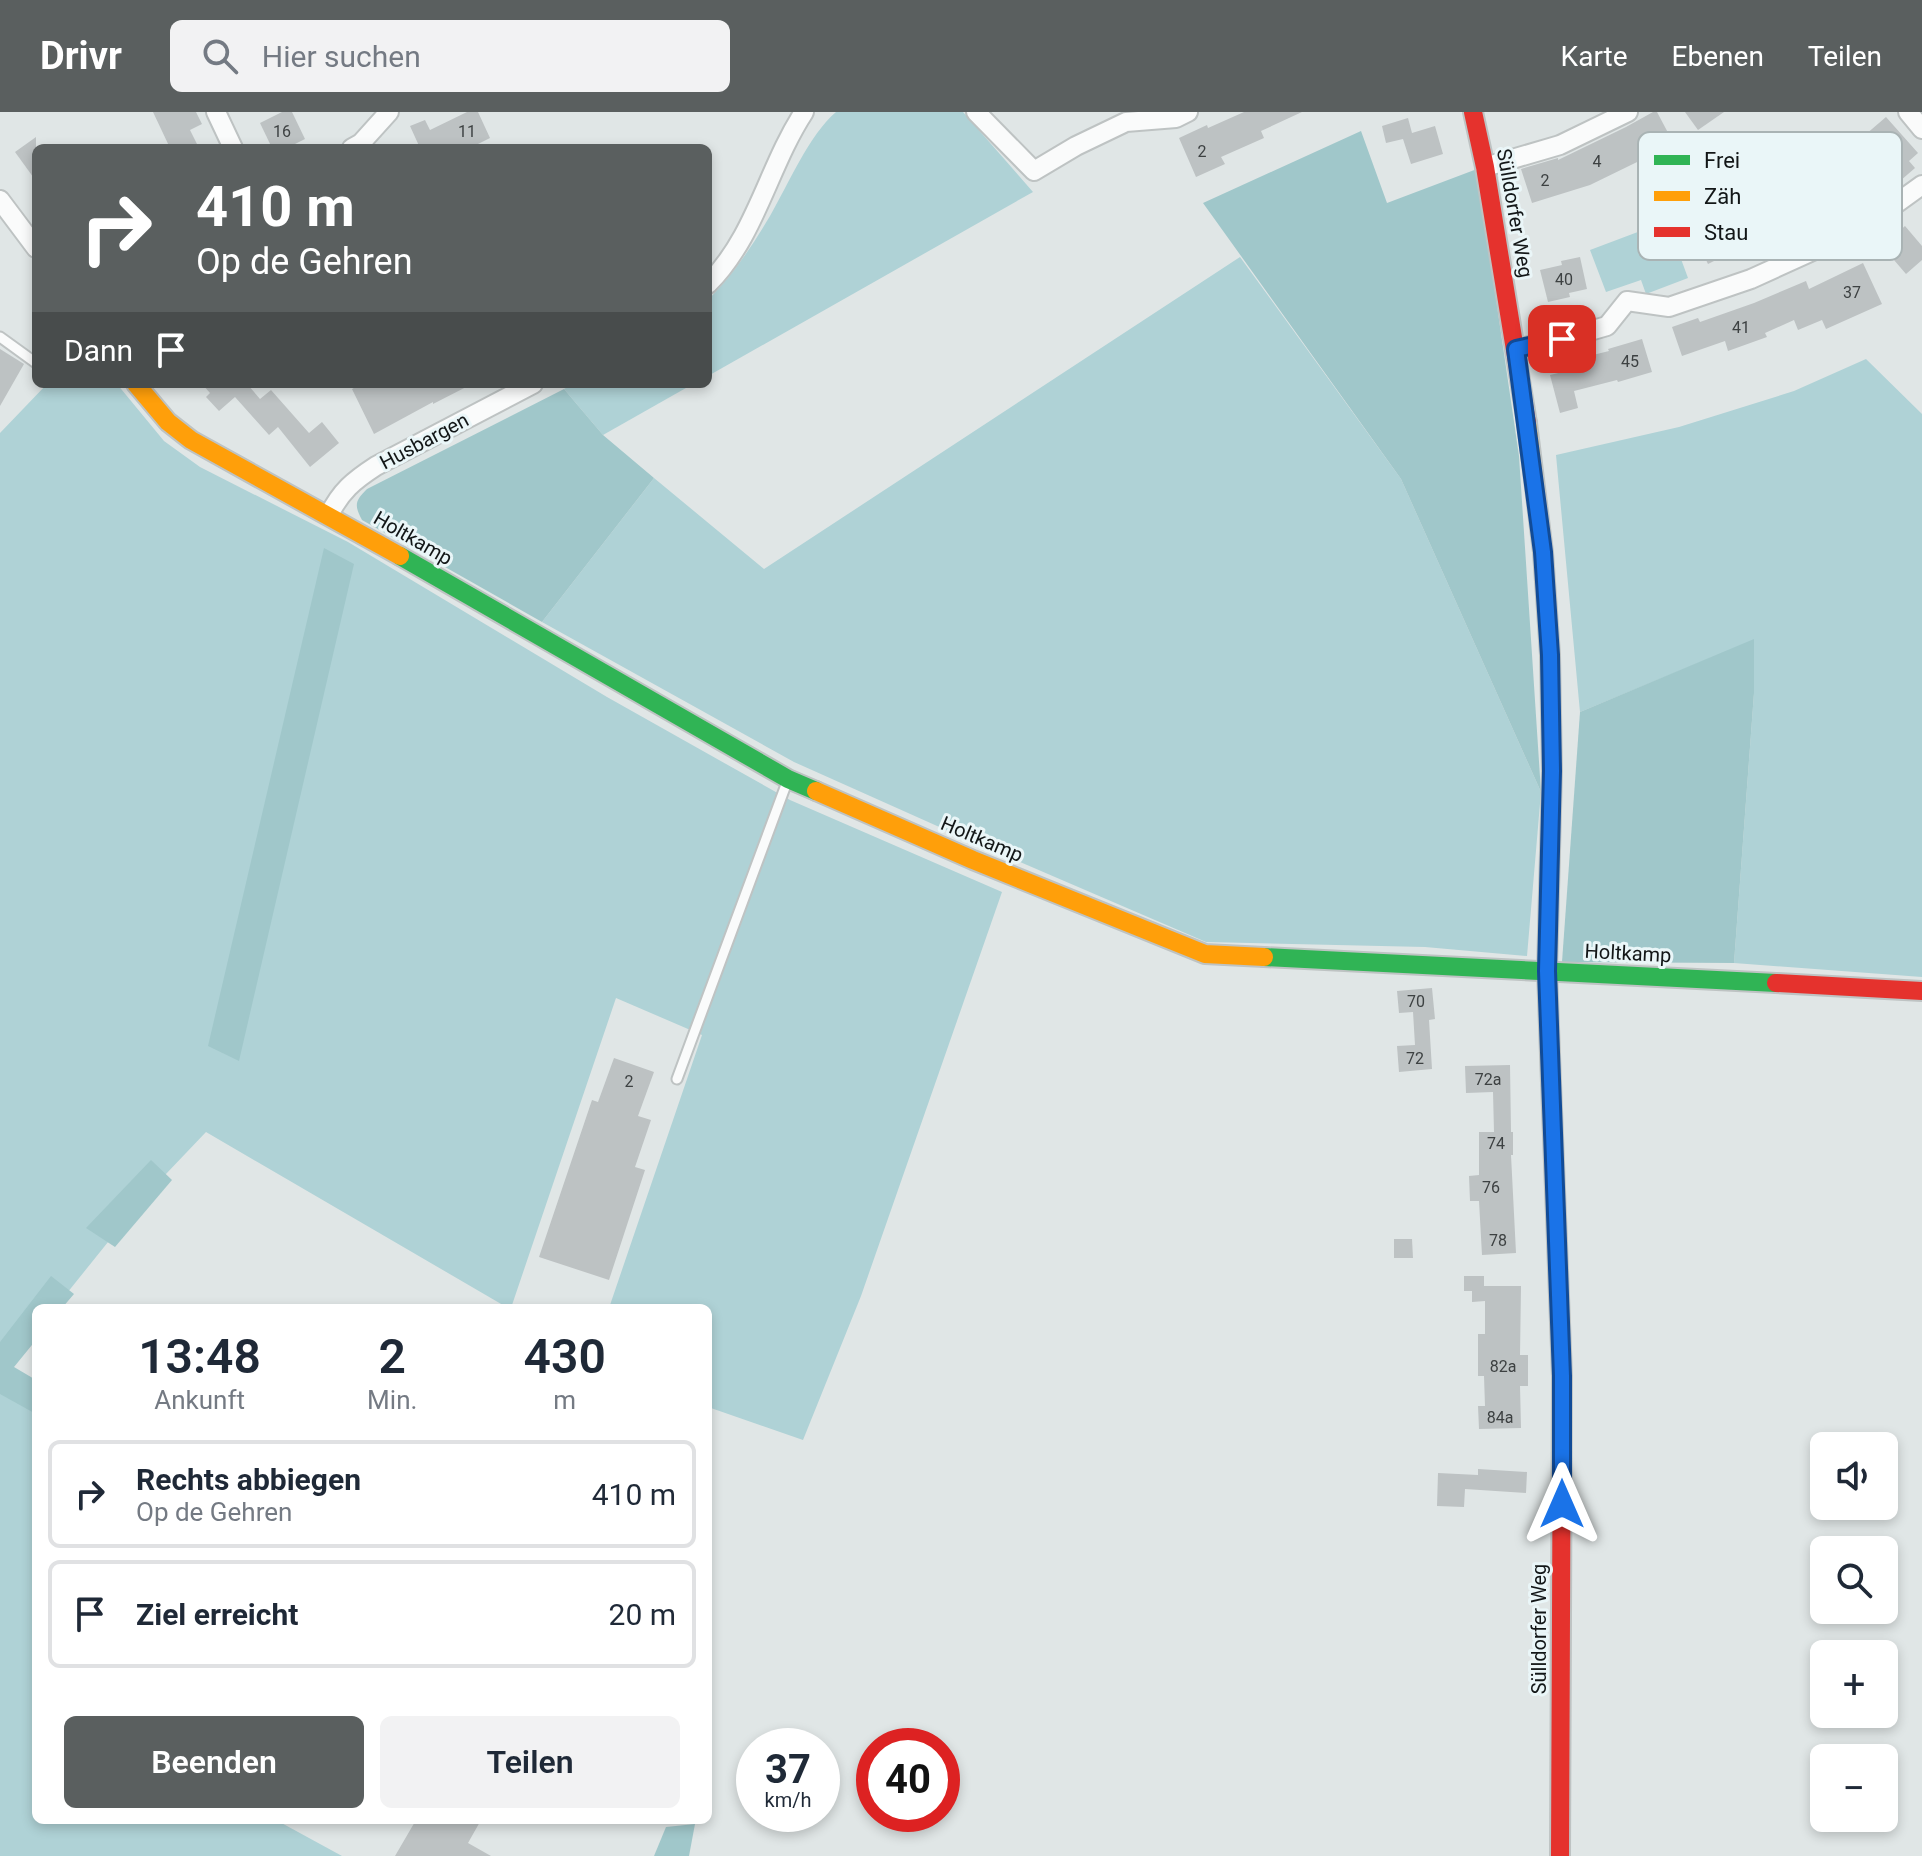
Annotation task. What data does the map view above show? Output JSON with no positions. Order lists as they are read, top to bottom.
{
  "streets": {
    "street": ["Sülldorfer Weg", "Husbargen", "Holtkamp"]
  },
  "crossings": [
    ["Sülldorfer Weg", "Holtkamp"],
    ["Husbargen", "Holtkamp"]
  ],
  "house_numbers": [
    "16",
    "11",
    "2",
    "4",
    "2",
    "40",
    "37",
    "41",
    "45",
    "70",
    "72",
    "72a",
    "2",
    "74",
    "76",
    "78",
    "82a",
    "84a"
  ],
  "legend": ["Frei", "Zäh", "Stau"],
  "page": {
    "header": "Drivr",
    "search": "Hier suchen",
    "nav": ["Karte", "Ebenen", "Teilen"],
    "turn": ["410 m", "Op de Gehren"],
    "then": "Dann",
    "eta": [
      "13:48",
      "Ankunft",
      "2",
      "Min.",
      "430",
      "m"
    ],
    "map_buttons": ["+", "−"],
    "list": [
      {
        "name": "Rechts abbiegen",
        "note": "Op de Gehren",
        "value": "410 m"
      },
      {
        "name": "Ziel erreicht",
        "value": "20 m"
      }
    ],
    "buttons": ["Beenden", "Teilen"],
    "speed": "37 km/h",
    "limit": "40"
  }
}
